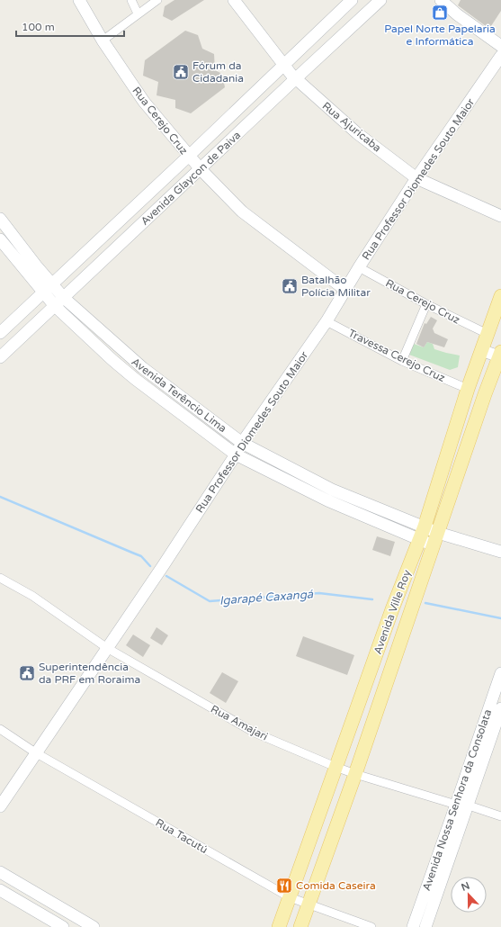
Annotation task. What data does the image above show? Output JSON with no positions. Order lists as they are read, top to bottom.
{
  "streets": {
    "main road": [
      "Rua Cerejo Cruz",
      "Rua Ajuricaba",
      "Avenida Glaycon de Paiva",
      "Rua Professor Diomedes Souto Maior",
      "Avenida Terêncio Lima",
      "Avenida Ville Roy",
      "Avenida Nossa Senhora da Consolata"
    ],
    "street": ["Travessa Cerejo Cruz", "Rua Amajari", "Rua Tacutú"]
  },
  "crossings": [
    ["Rua Cerejo Cruz", "Avenida Glaycon de Paiva"],
    ["Rua Cerejo Cruz", "Rua Professor Diomedes Souto Maior"],
    ["Rua Cerejo Cruz", "Avenida Ville Roy"],
    ["Rua Ajuricaba", "Avenida Glaycon de Paiva"],
    ["Rua Ajuricaba", "Rua Professor Diomedes Souto Maior"],
    ["Avenida Glaycon de Paiva", "Avenida Terêncio Lima"],
    ["Rua Professor Diomedes Souto Maior", "Travessa Cerejo Cruz"],
    ["Rua Professor Diomedes Souto Maior", "Avenida Terêncio Lima"],
    ["Rua Professor Diomedes Souto Maior", "Rua Amajari"],
    ["Rua Professor Diomedes Souto Maior", "Rua Tacutú"],
    ["Travessa Cerejo Cruz", "Avenida Ville Roy"],
    ["Avenida Terêncio Lima", "Avenida Ville Roy"],
    ["Avenida Ville Roy", "Rua Amajari"],
    ["Avenida Ville Roy", "Rua Tacutú"],
    ["Rua Amajari", "Avenida Nossa Senhora da Consolata"]
  ],
  "water": ["Igarapé Caxangá"],
  "places": {
    "shop": ["Papel Norte Papelaria e Informática"],
    "public building": ["Fórum da Cidadania", "Batalhão Polícia Militar", "Superintendência da PRF em Roraima"],
    "restaurant": ["Comida Caseira"]
  },
  "scale_bar": "100 m",
  "north": "top"
}
